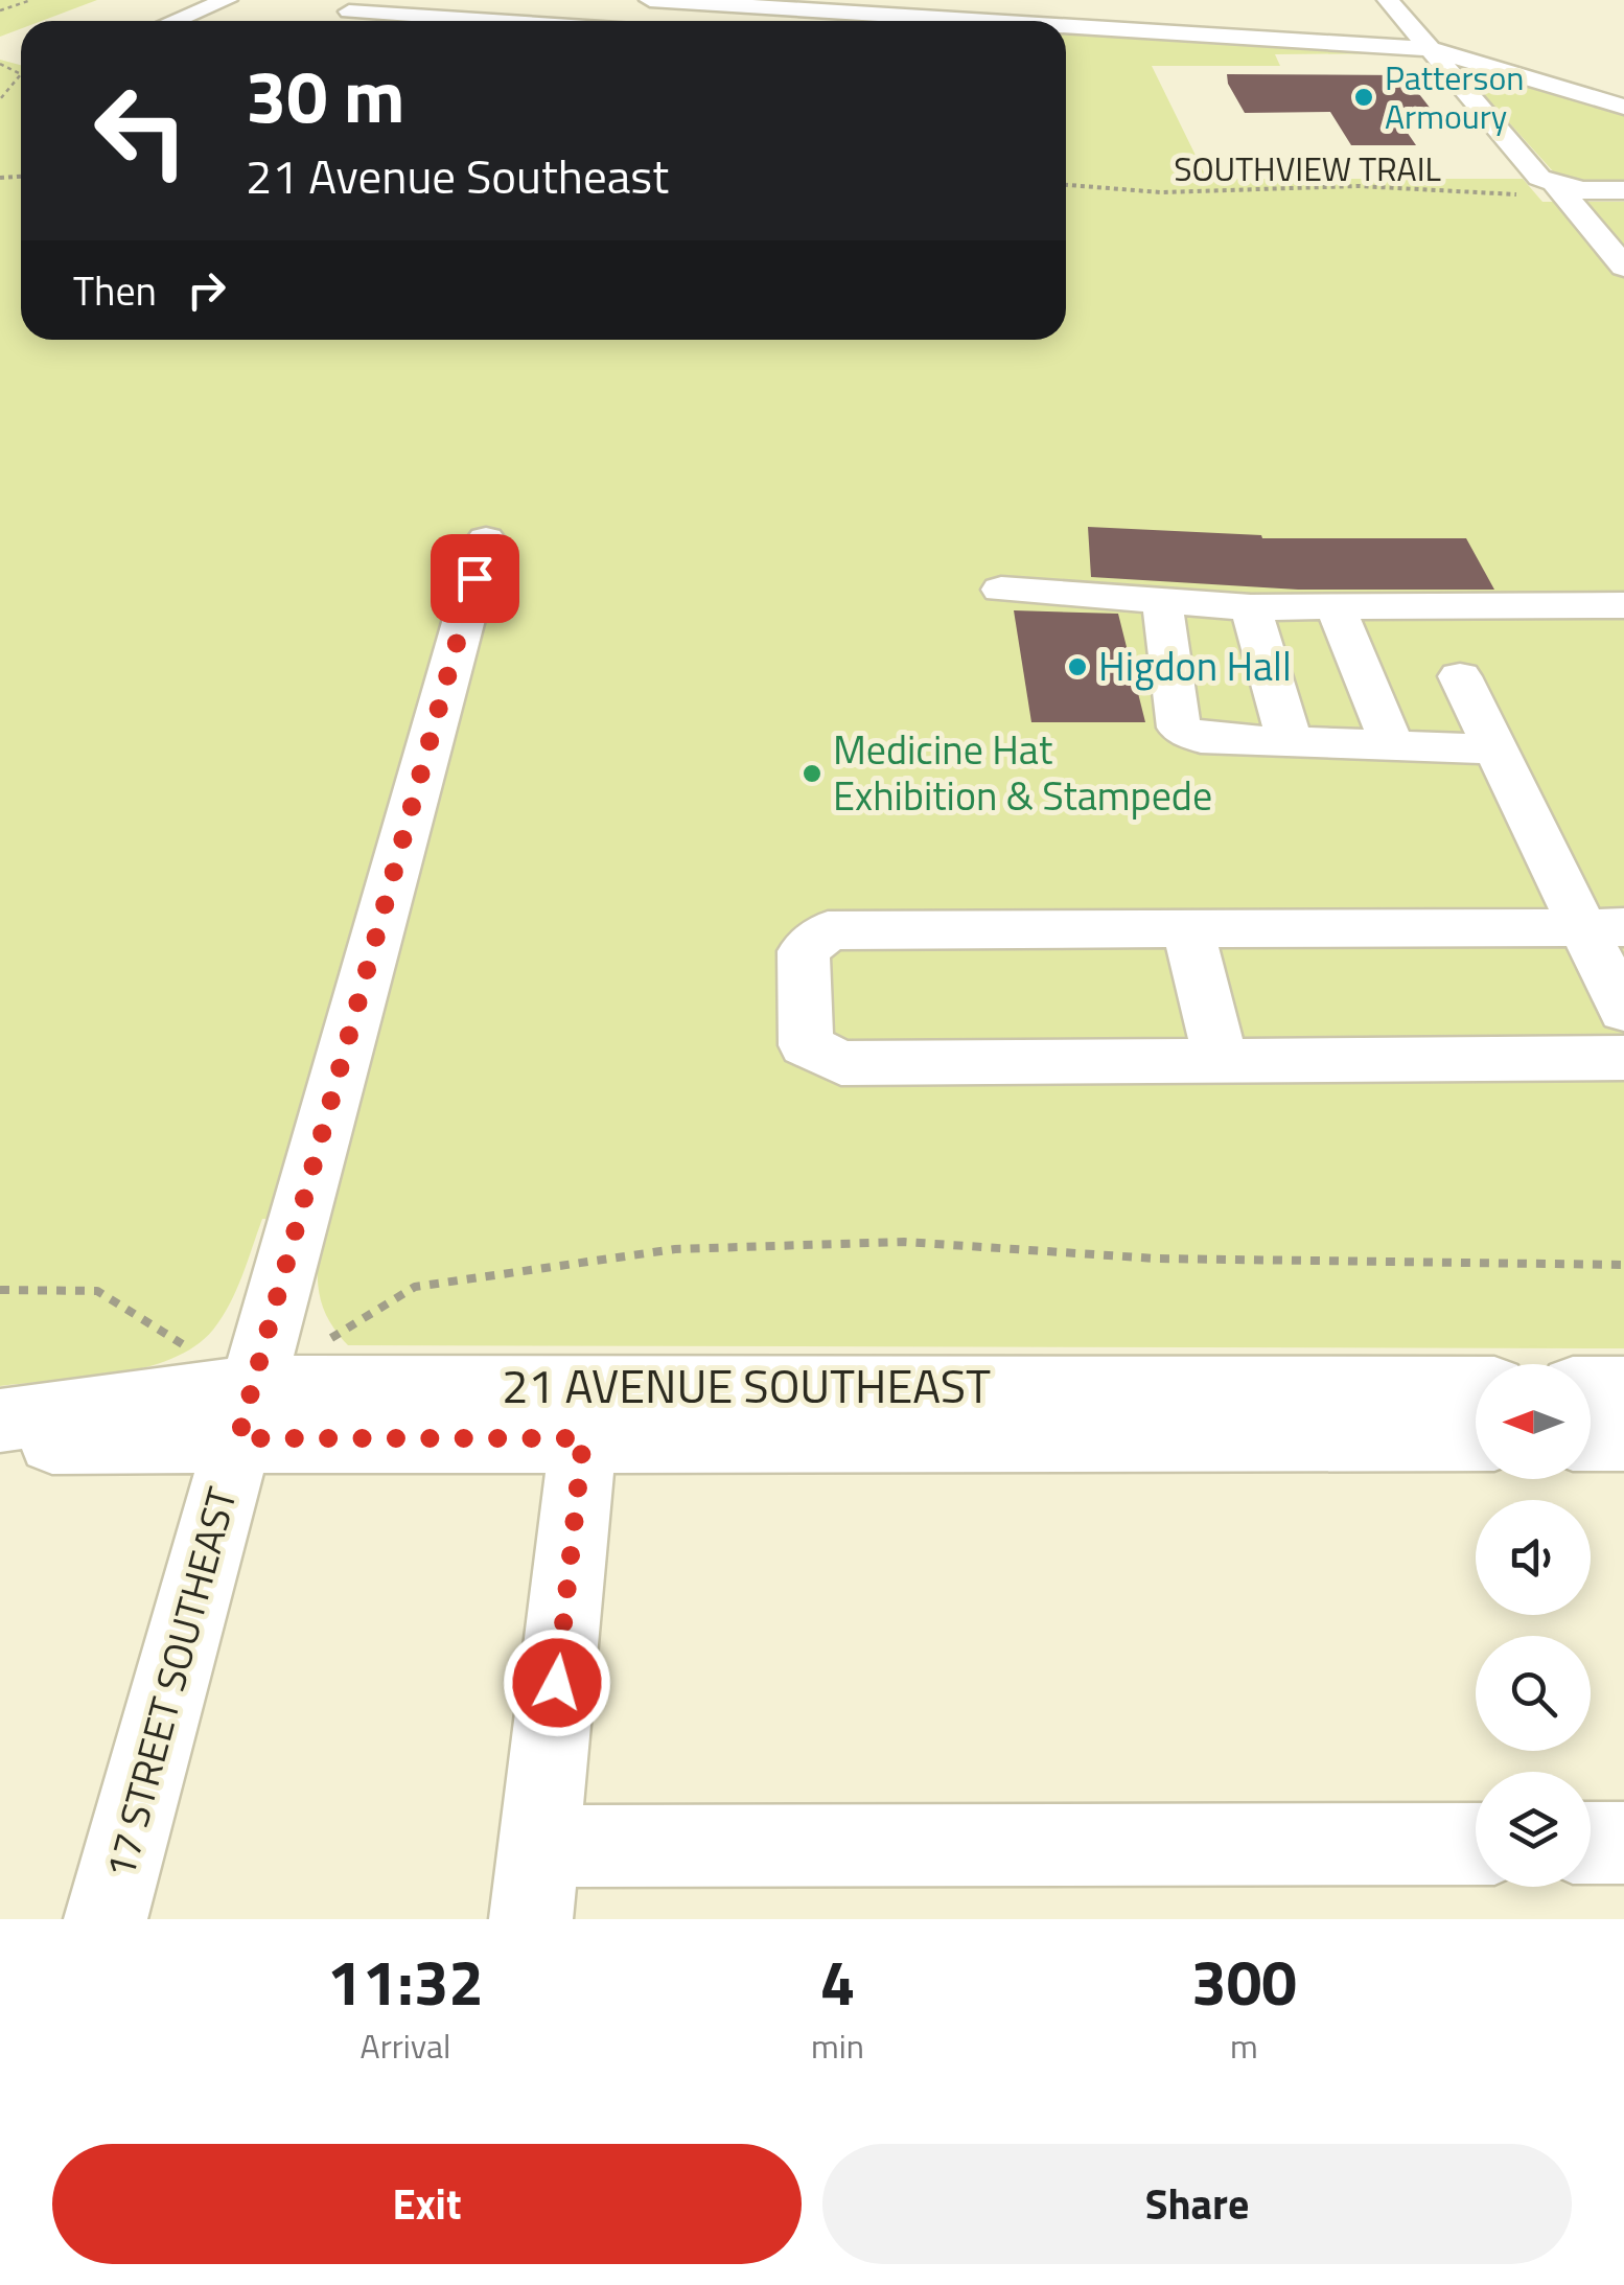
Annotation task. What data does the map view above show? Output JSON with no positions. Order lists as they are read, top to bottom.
{
  "streets": {
    "street": ["21 AVENUE SOUTHEAST", "17 STREET SOUTHEAST"],
    "path": ["SOUTHVIEW TRAIL"]
  },
  "crossings": [
    ["21 AVENUE SOUTHEAST", "17 STREET SOUTHEAST"]
  ],
  "places": ["Patterson Armoury", "Higdon Hall", "Medicine Hat Exhibition & Stampede"],
  "north": "left",
  "page": {
    "turn": ["30 m", "21 Avenue Southeast"],
    "then": "Then",
    "eta": [
      "11:32",
      "Arrival",
      "4",
      "min",
      "300",
      "m"
    ],
    "buttons": ["Exit", "Share"]
  }
}
